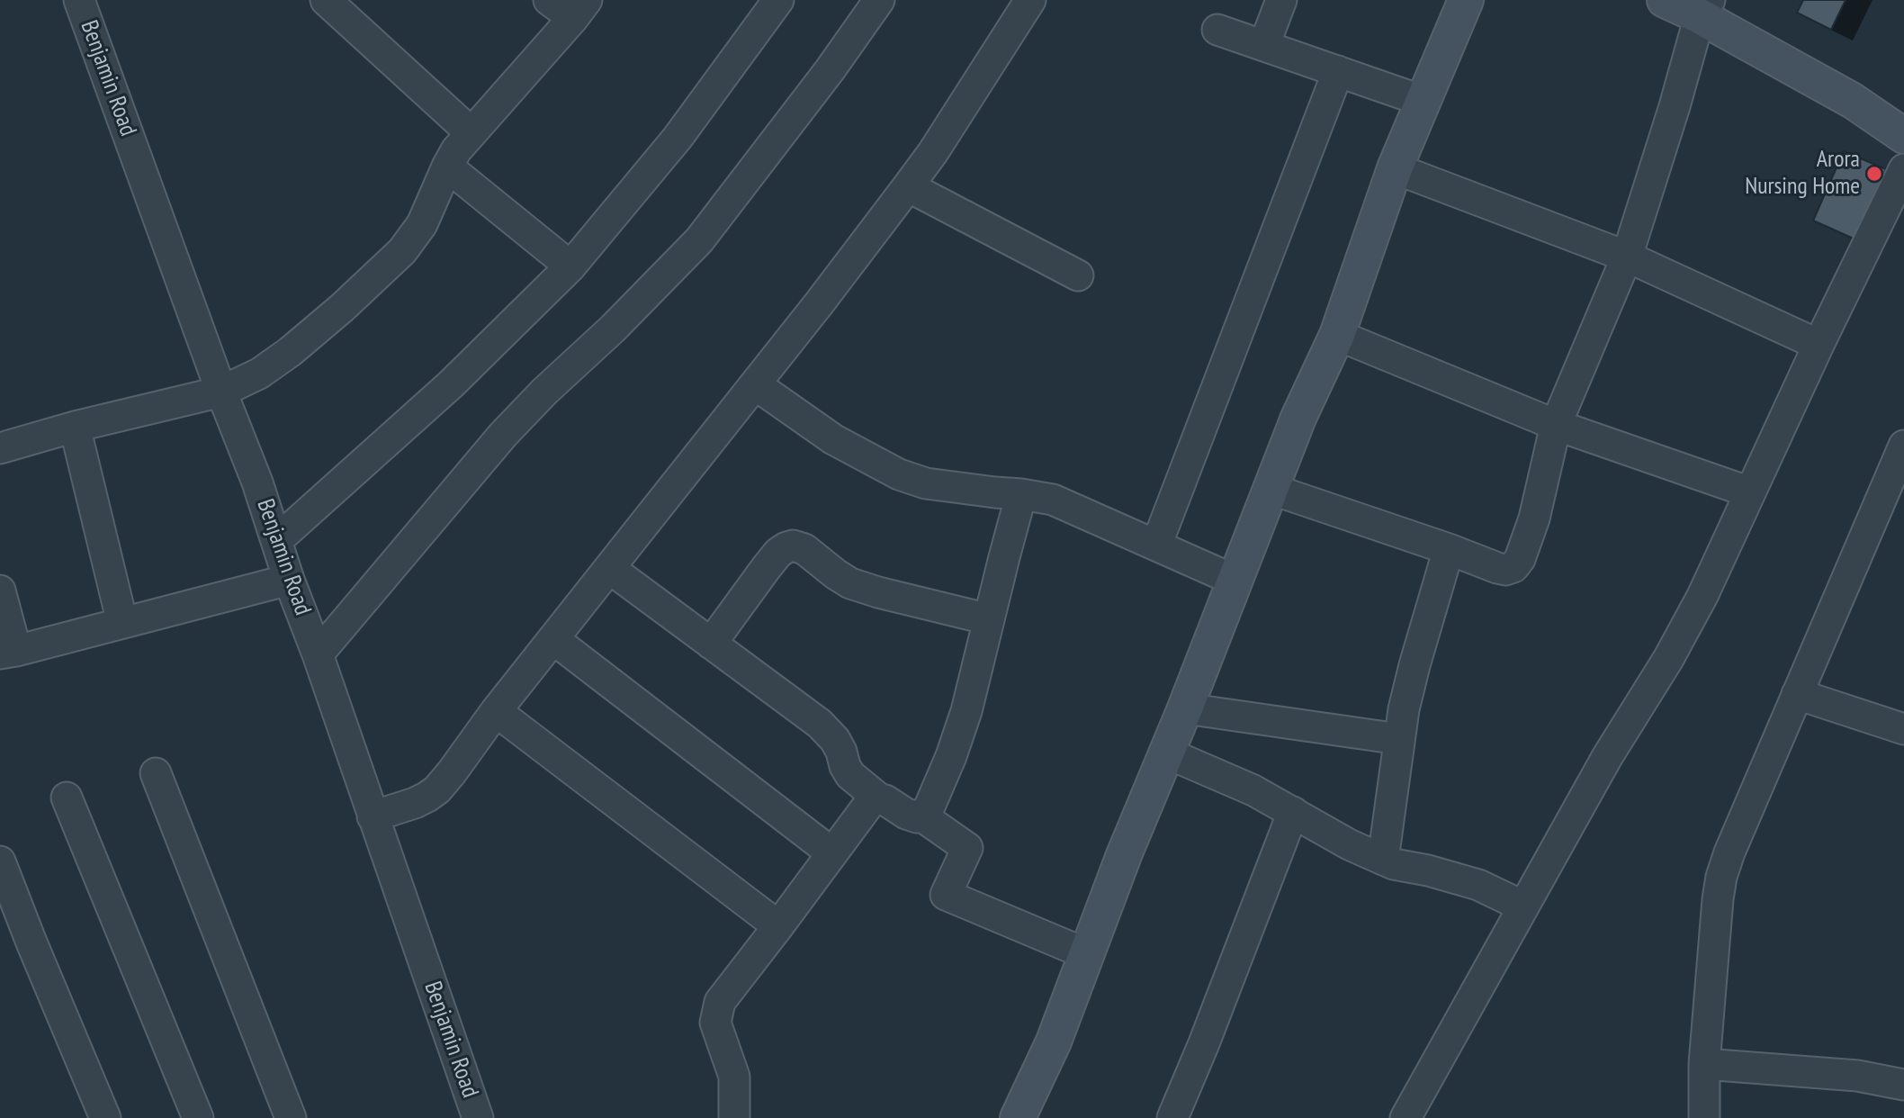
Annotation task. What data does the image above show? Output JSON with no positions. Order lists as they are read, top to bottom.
{
  "streets": {
    "street": ["Benjamin Road"]
  },
  "places": ["Arora Nursing Home"]
}
